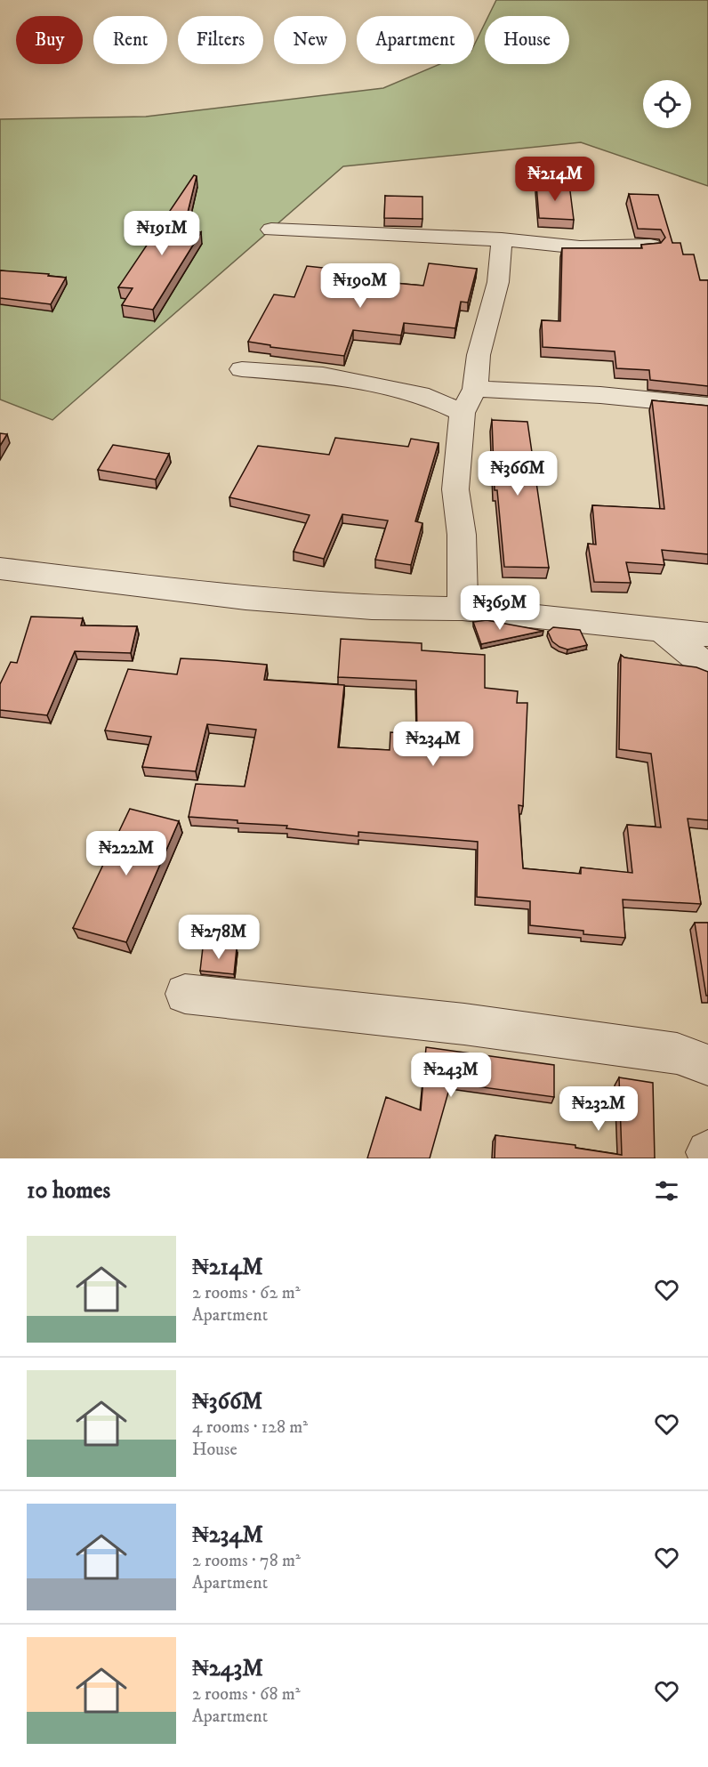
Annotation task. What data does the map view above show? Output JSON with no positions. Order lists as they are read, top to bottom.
{
  "page": {
    "chip": [
      "Buy",
      "Rent",
      "Filters",
      "New",
      "Apartment",
      "House"
    ],
    "price": [
      "₦214M",
      "₦191M",
      "₦190M",
      "₦366M",
      "₦369M",
      "₦234M",
      "₦222M",
      "₦278M",
      "₦243M",
      "₦232M"
    ],
    "heading": "10 homes",
    "list": [
      {
        "name": "₦214M",
        "note": "2 rooms · 62 m² · Apartment"
      },
      {
        "name": "₦366M",
        "note": "4 rooms · 128 m² · House"
      },
      {
        "name": "₦234M",
        "note": "2 rooms · 78 m² · Apartment"
      },
      {
        "name": "₦243M",
        "note": "2 rooms · 68 m² · Apartment"
      }
    ]
  }
}
